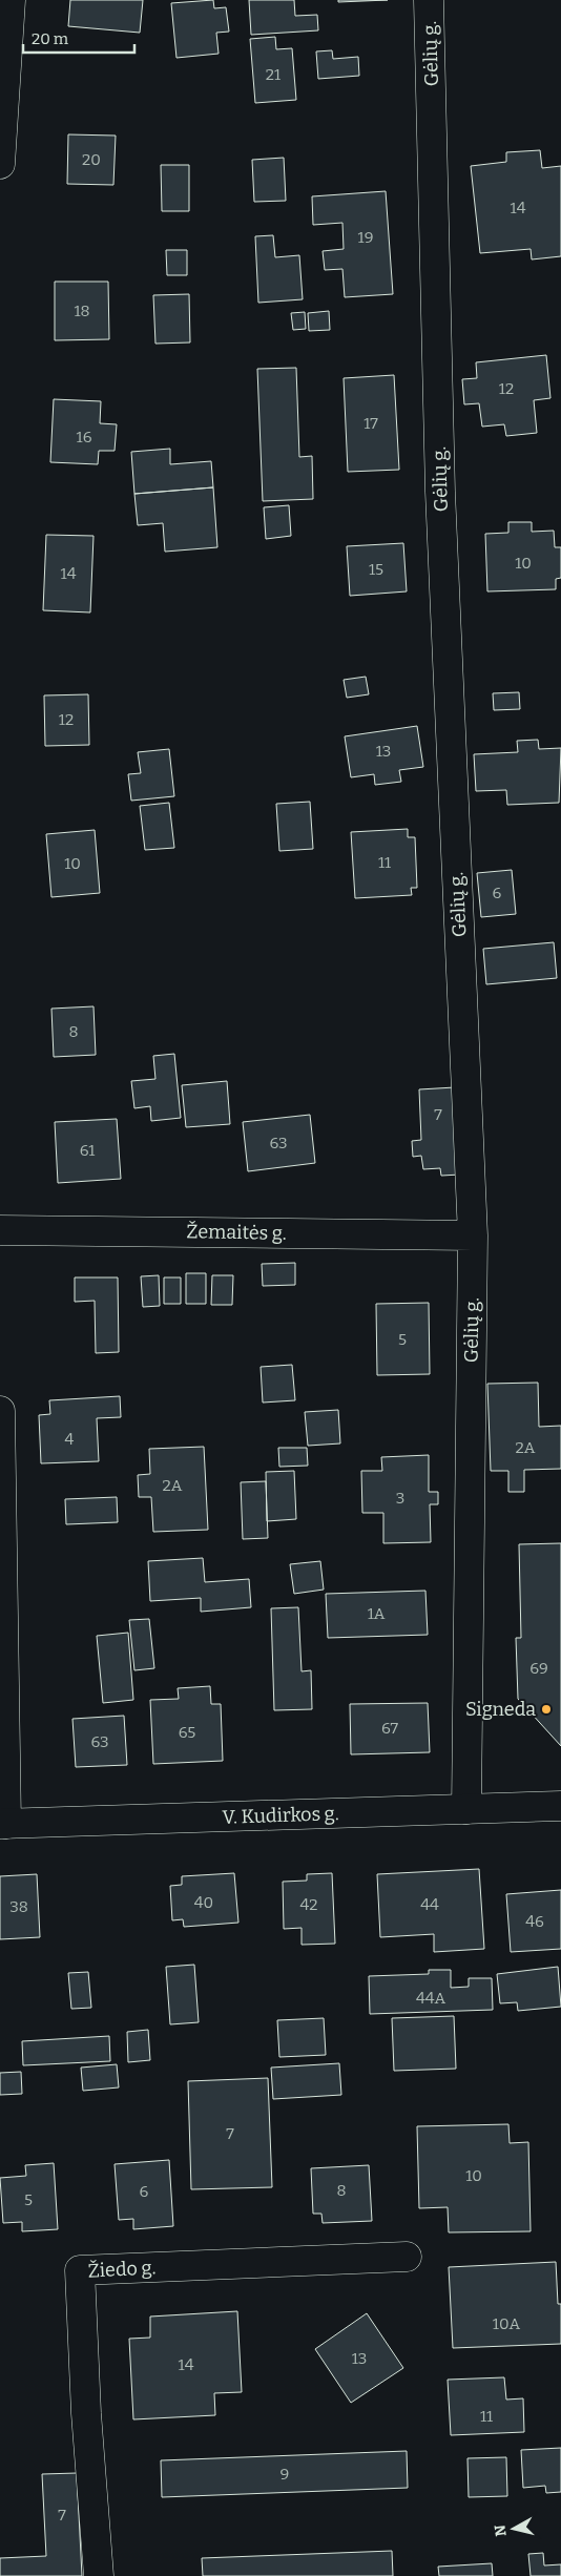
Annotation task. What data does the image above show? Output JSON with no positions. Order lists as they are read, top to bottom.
{
  "streets": {
    "street": [
      "Gėlių g.",
      "Žemaitės g.",
      "V. Kudirkos g.",
      "Žiedo g."
    ]
  },
  "crossings": [
    ["Gėlių g.", "Žemaitės g."],
    ["Gėlių g.", "V. Kudirkos g."]
  ],
  "places": ["Signeda"],
  "house_numbers": [
    "21",
    "20",
    "14",
    "19",
    "18",
    "12",
    "17",
    "16",
    "10",
    "15",
    "14",
    "12",
    "13",
    "11",
    "10",
    "6",
    "8",
    "7",
    "63",
    "61",
    "5",
    "4",
    "2A",
    "2A",
    "3",
    "1A",
    "69",
    "67",
    "65",
    "63",
    "40",
    "42",
    "44",
    "38",
    "46",
    "44A",
    "7",
    "10",
    "8",
    "6",
    "5",
    "10A",
    "13",
    "14",
    "11",
    "9",
    "7"
  ],
  "scale_bar": "20 m",
  "north": "left"
}
